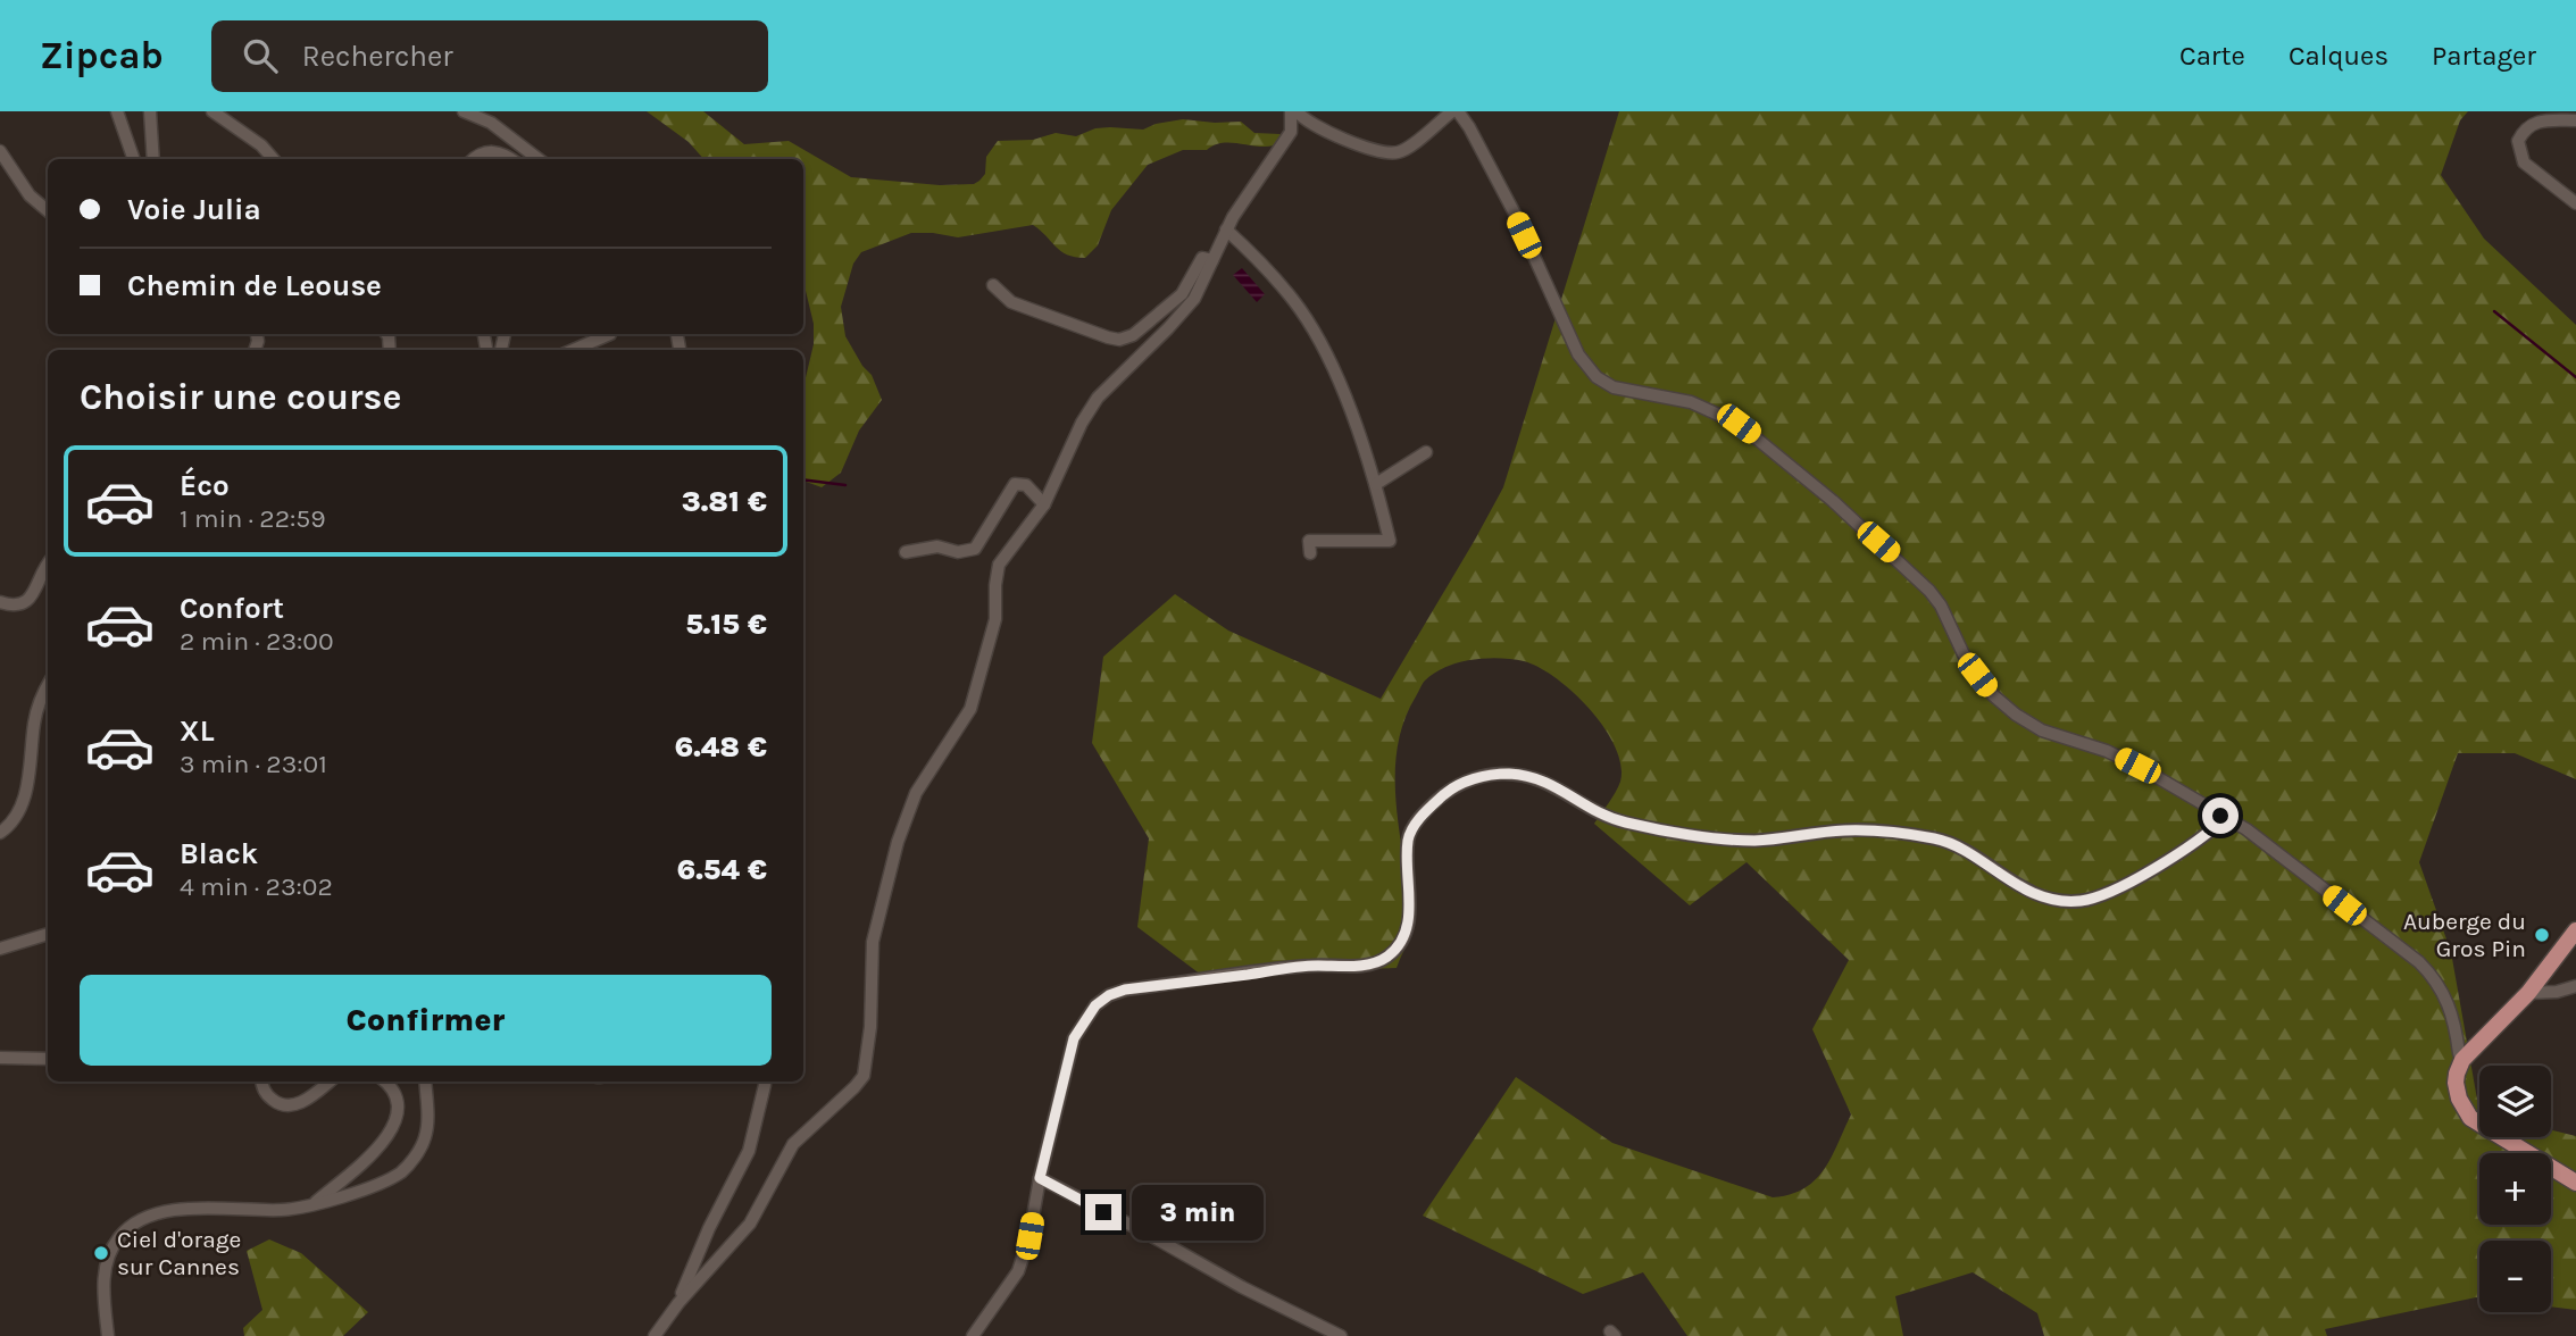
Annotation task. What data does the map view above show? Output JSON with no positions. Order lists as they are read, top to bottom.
{
  "places": ["Auberge du Gros Pin", "Ciel d'orage sur Cannes"],
  "page": {
    "header": "Zipcab",
    "search": "Rechercher",
    "nav": ["Carte", "Calques", "Partager"],
    "banner": ["Voie Julia", "Chemin de Leouse"],
    "heading": "Choisir une course",
    "list": [
      {
        "name": "Éco",
        "note": "1 min · 22:59",
        "value": "3.81 €"
      },
      {
        "name": "Confort",
        "note": "2 min · 23:00",
        "value": "5.15 €"
      },
      {
        "name": "XL",
        "note": "3 min · 23:01",
        "value": "6.48 €"
      },
      {
        "name": "Black",
        "note": "4 min · 23:02",
        "value": "6.54 €"
      }
    ],
    "buttons": "Confirmer",
    "map_buttons": ["+", "−"],
    "bubble": "3 min"
  }
}
